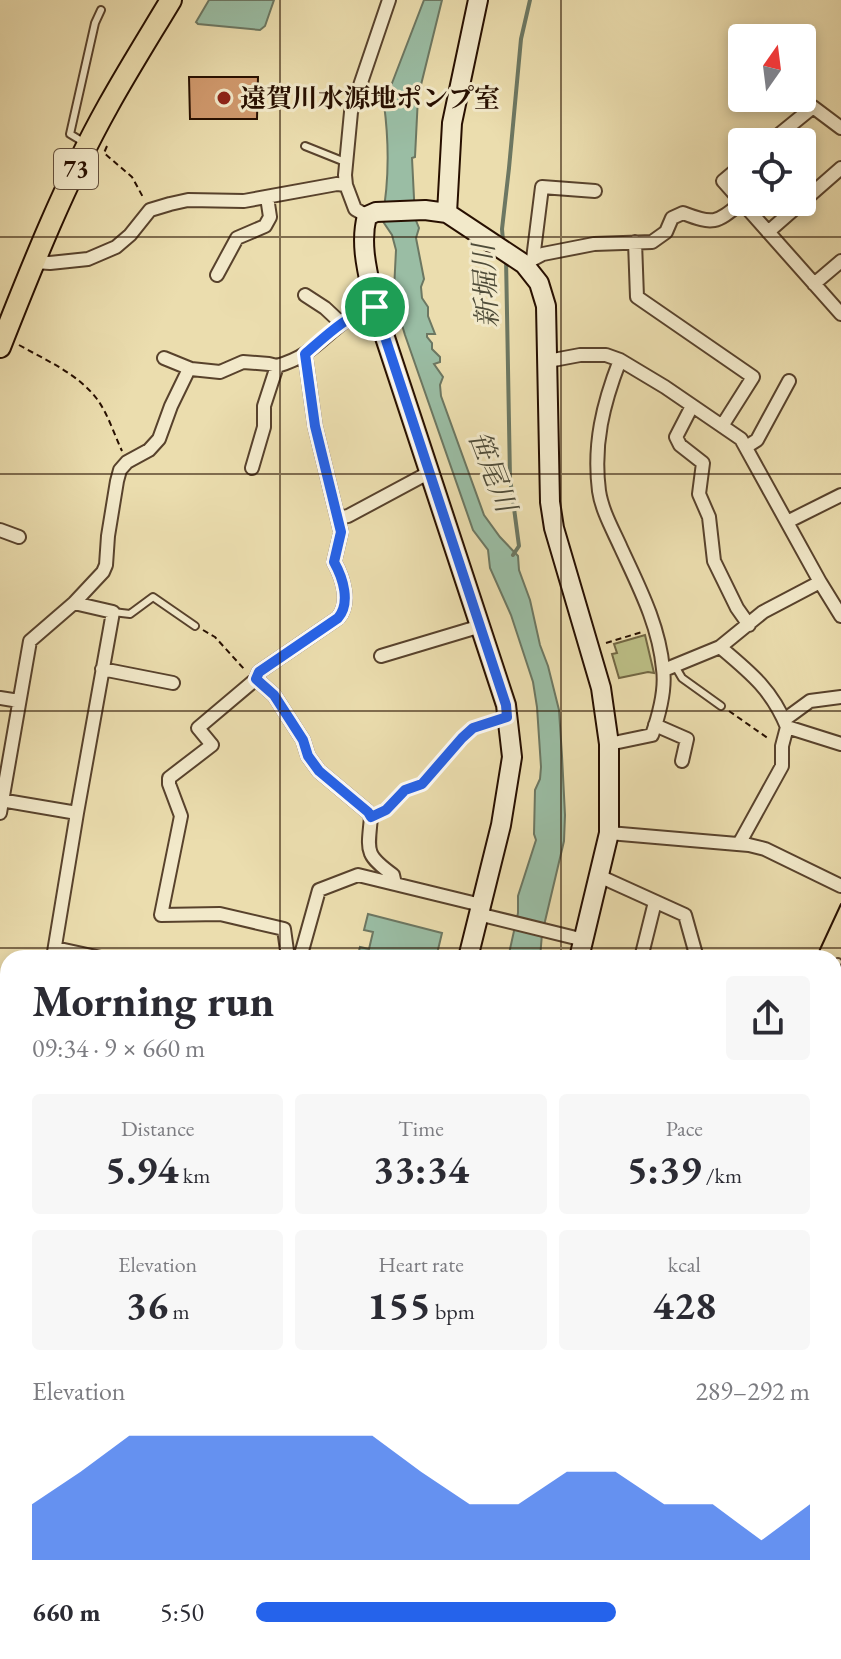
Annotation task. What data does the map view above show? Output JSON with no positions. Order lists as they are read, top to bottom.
{
  "streets": {
    "main road": ["73"]
  },
  "water": ["新堀川", "笹尾川"],
  "places": ["遠賀川水源地ポンプ室"],
  "north": "top",
  "page": {
    "heading": ["Morning run", "09:34 · 9 × 660 m"],
    "stats": [
      ["Distance", "5.94 km"],
      ["Time", "33:34"],
      ["Pace", "5:39 /km"],
      ["Elevation", "36 m"],
      ["Heart rate", "155 bpm"],
      ["kcal", "428"]
    ],
    "chart": ["Elevation", "289–292 m"],
    "list": [
      {
        "name": "660 m",
        "note": "5:50"
      }
    ]
  }
}
